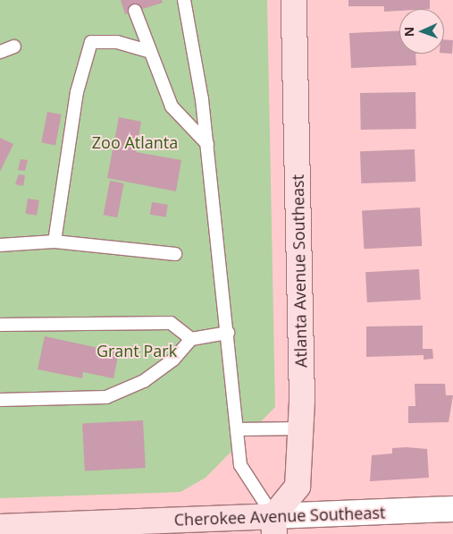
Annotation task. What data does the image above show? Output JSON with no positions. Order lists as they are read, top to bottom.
{
  "streets": {
    "street": ["Atlanta Avenue Southeast", "Cherokee Avenue Southeast"]
  },
  "crossings": [
    ["Atlanta Avenue Southeast", "Cherokee Avenue Southeast"]
  ],
  "parks": ["Zoo Atlanta", "Grant Park"],
  "north": "left"
}
